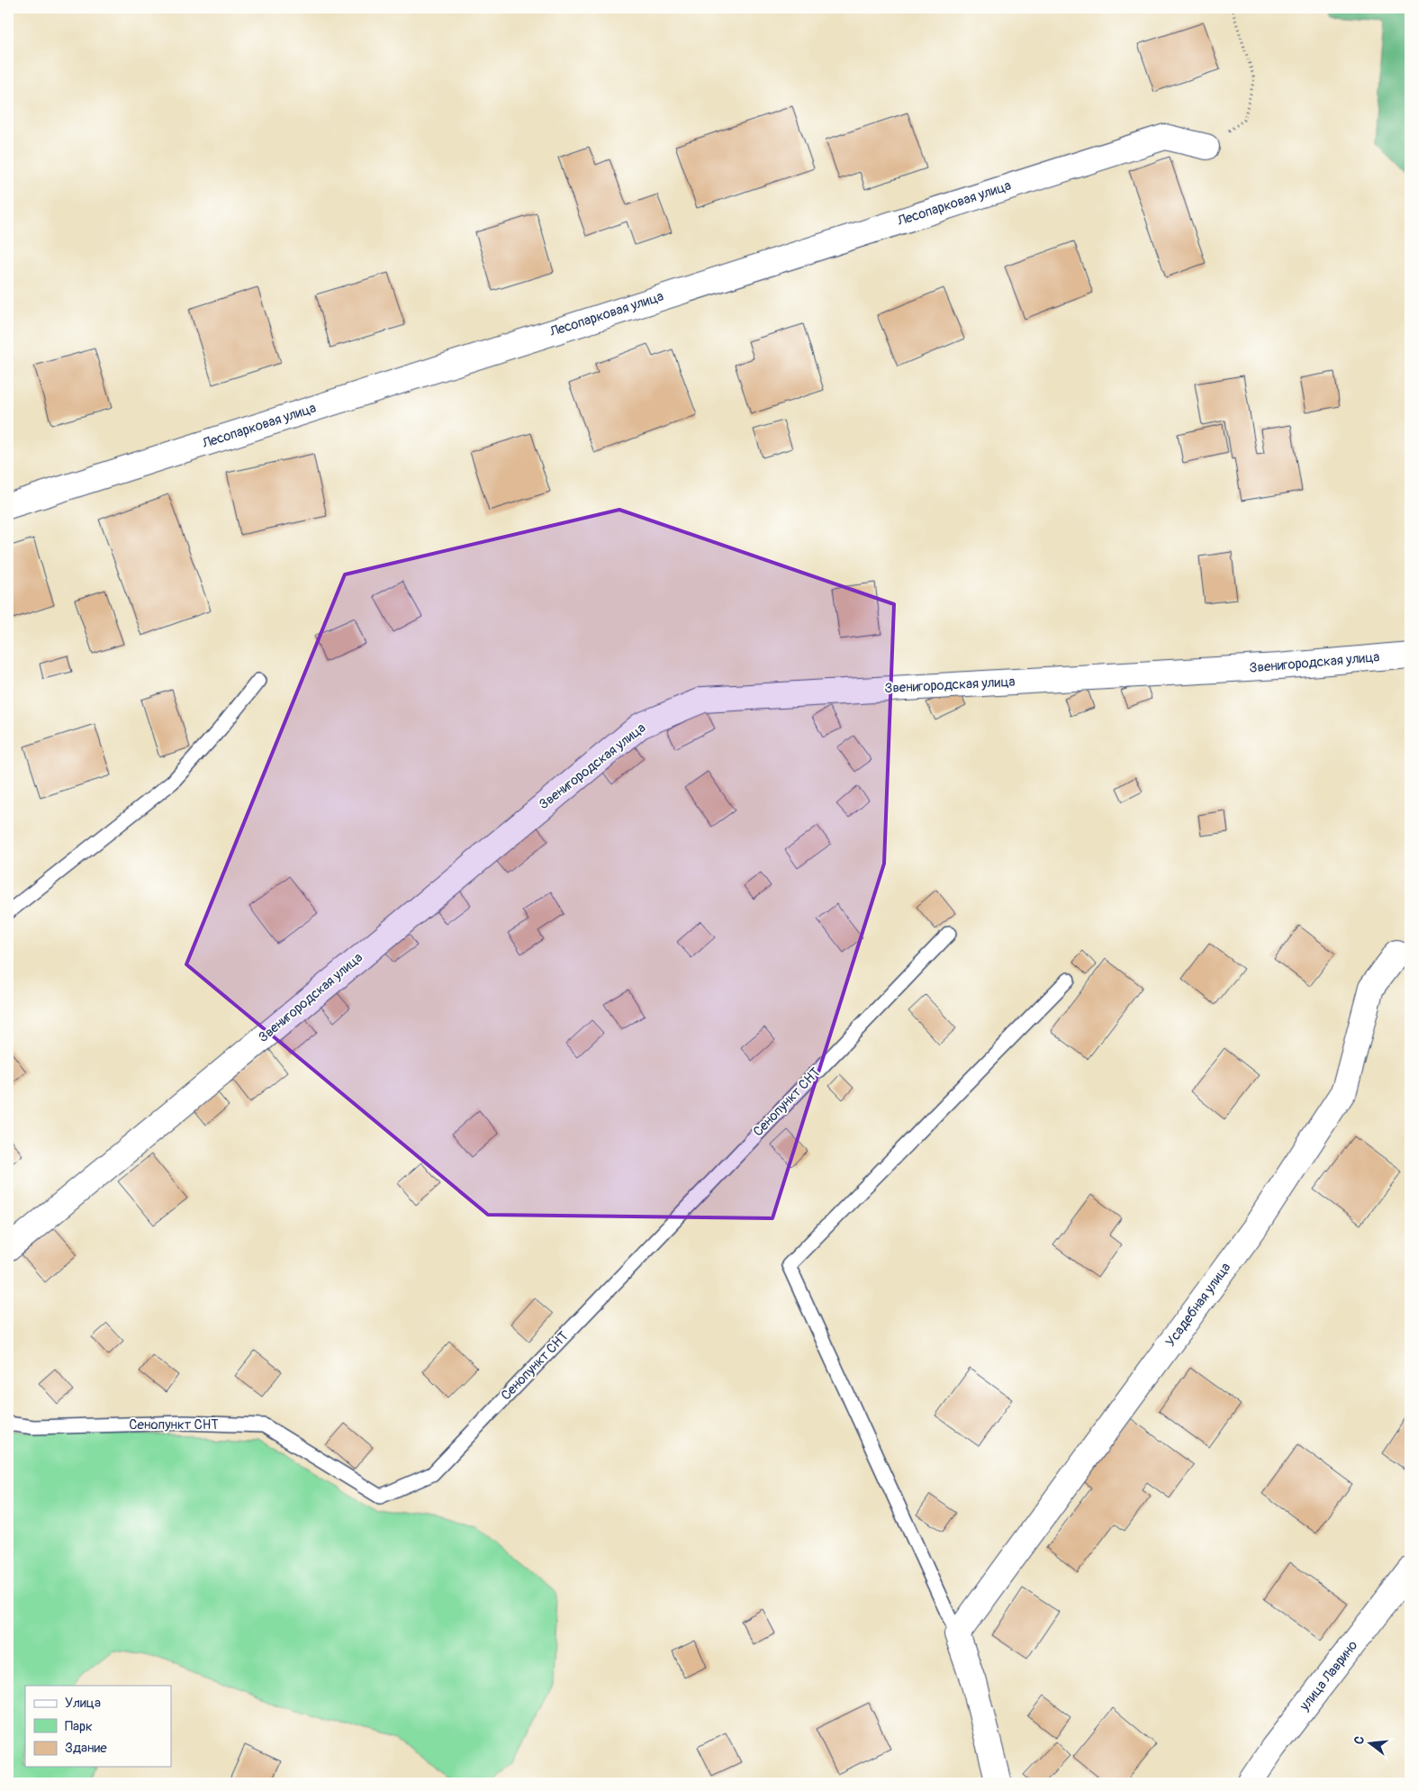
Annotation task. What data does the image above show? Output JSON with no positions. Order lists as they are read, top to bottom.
{
  "streets": {
    "street": [
      "Лесопарковая улица",
      "Звенигородская улица",
      "Усадебная улица",
      "улица Лаврино"
    ],
    "lane": ["Сенопункт СНТ"]
  },
  "legend": ["Улица", "Парк", "Здание"],
  "north": "left"
}
